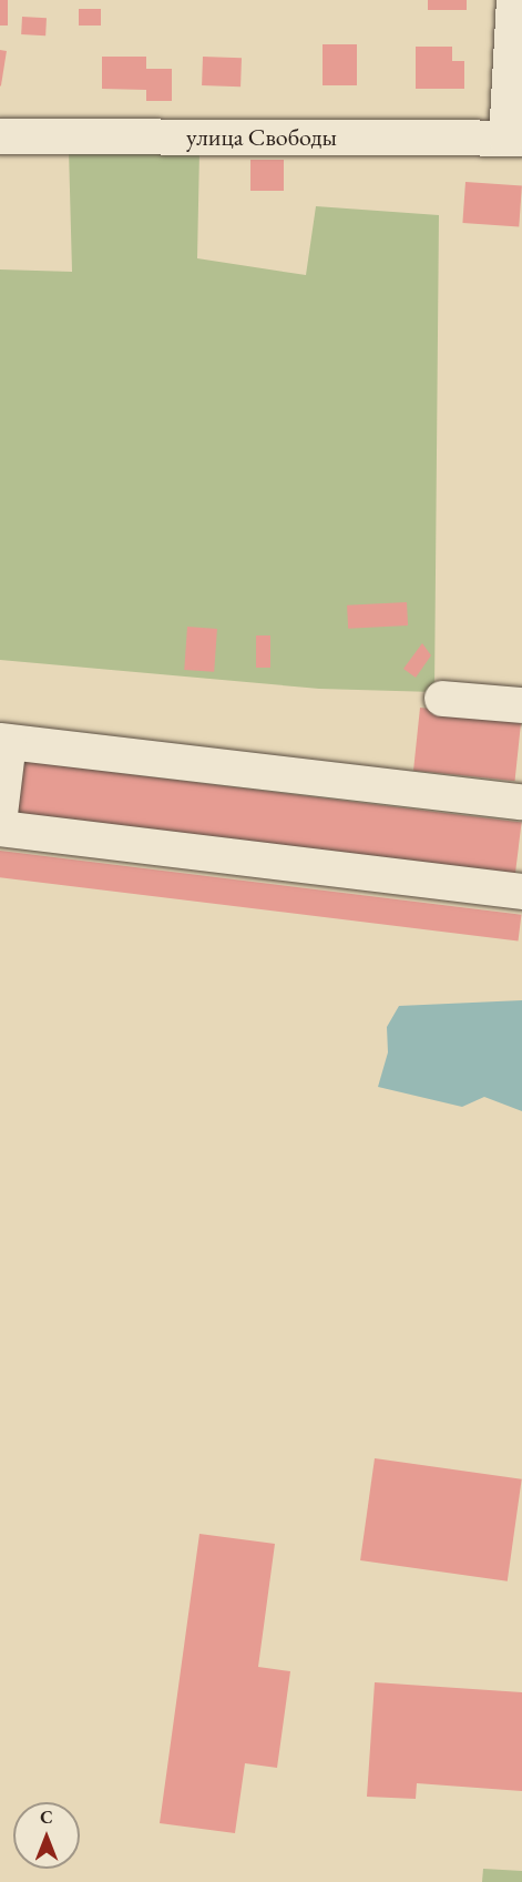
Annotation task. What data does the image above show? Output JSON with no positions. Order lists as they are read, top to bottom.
{
  "streets": {
    "street": ["улица Свободы"]
  },
  "north": "top"
}
